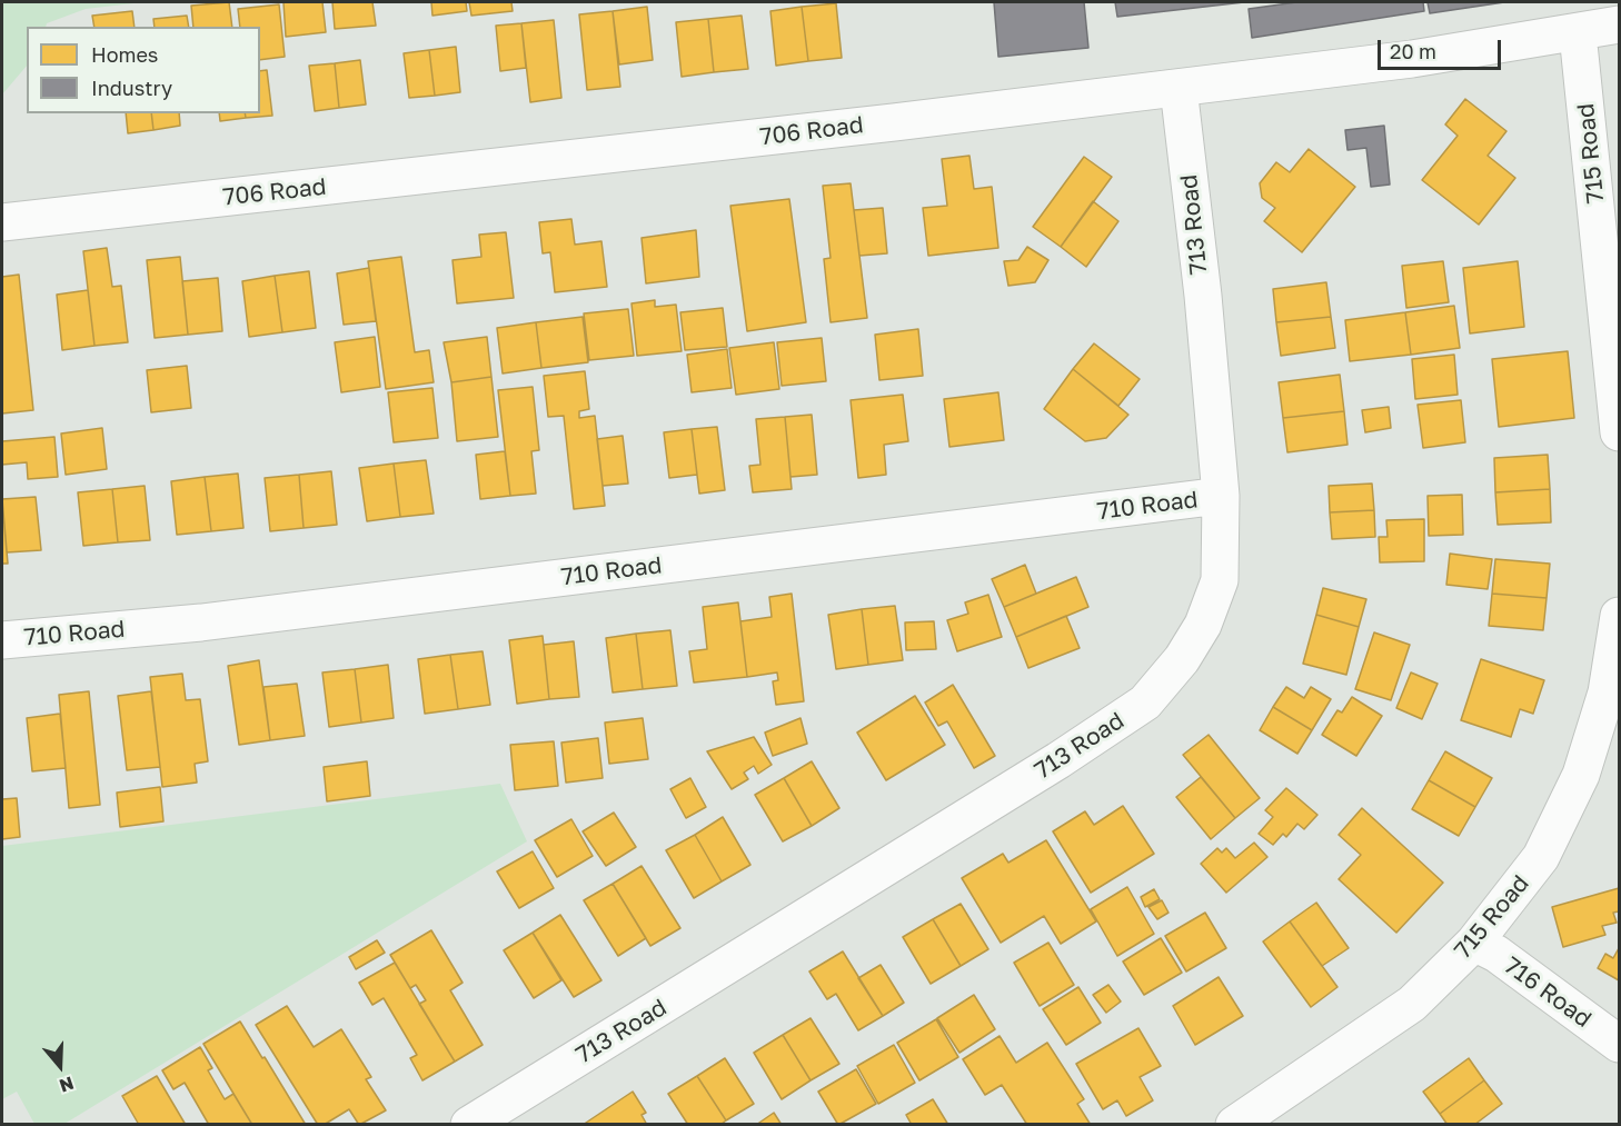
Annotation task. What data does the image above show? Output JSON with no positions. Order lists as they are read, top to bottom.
{
  "streets": {
    "street": [
      "706 Road",
      "715 Road",
      "713 Road",
      "710 Road",
      "716 Road"
    ]
  },
  "crossings": [
    ["706 Road", "715 Road"],
    ["706 Road", "713 Road"],
    ["715 Road", "716 Road"],
    ["713 Road", "710 Road"]
  ],
  "legend": ["Homes", "Industry"],
  "scale_bar": "20 m",
  "north": "bottom"
}
